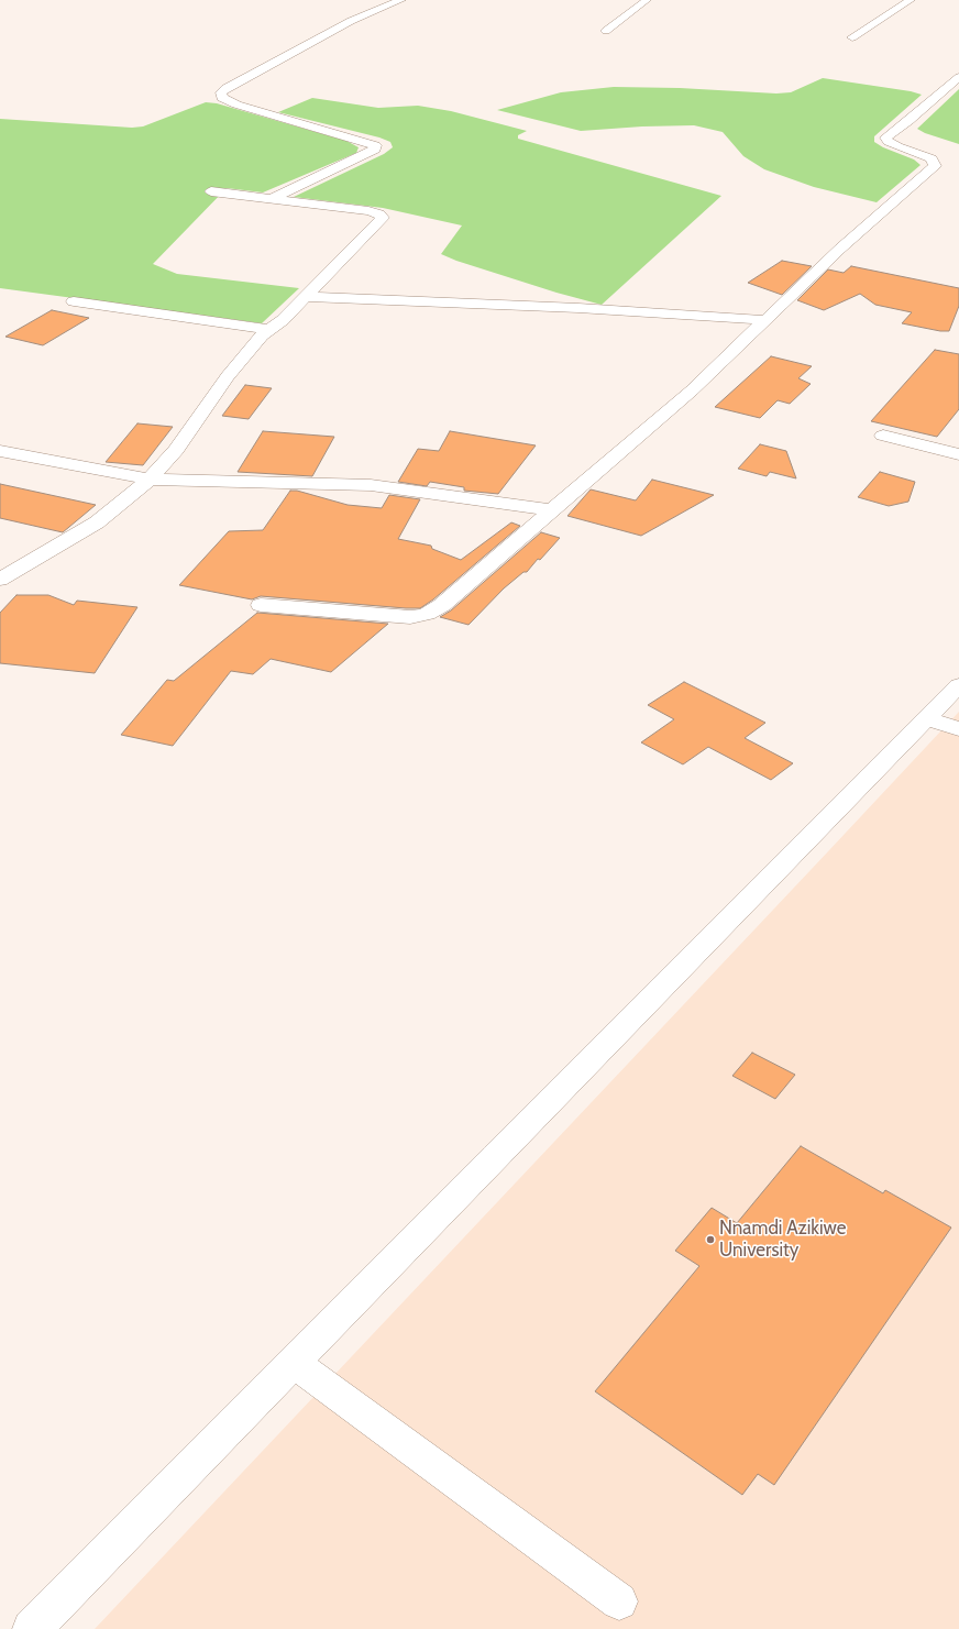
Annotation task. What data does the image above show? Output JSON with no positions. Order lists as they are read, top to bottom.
{
  "places": ["Nnamdi Azikiwe University"]
}
